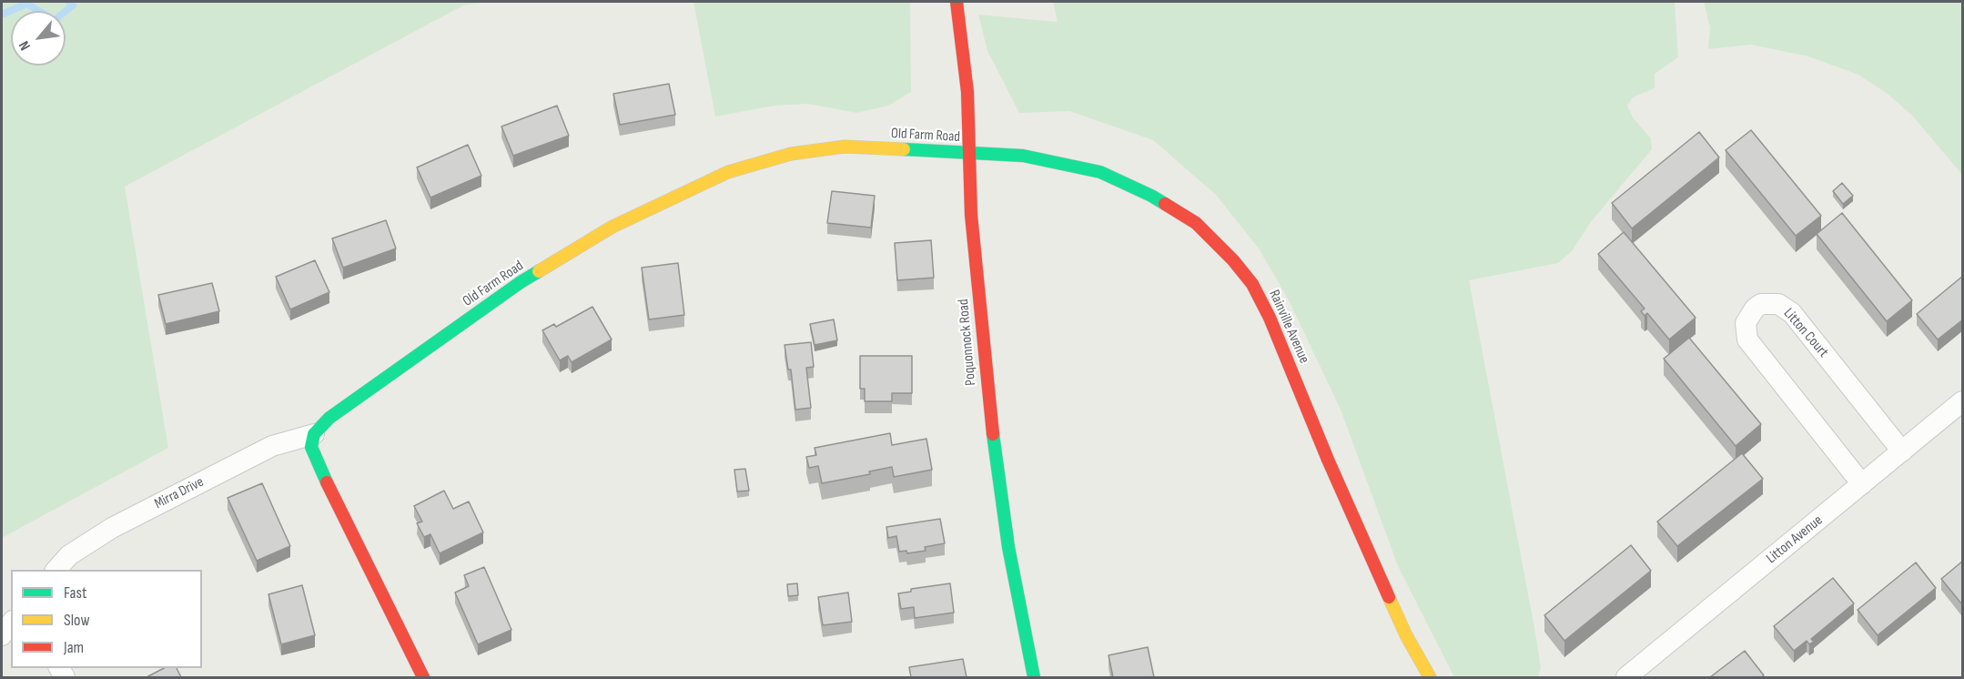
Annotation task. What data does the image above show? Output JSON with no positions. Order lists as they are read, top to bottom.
{
  "streets": {
    "street": [
      "Old Farm Road",
      "Rainville Avenue",
      "Litton Court",
      "Poquonnock Road",
      "Mirra Drive",
      "Litton Avenue"
    ]
  },
  "crossings": [
    ["Old Farm Road", "Rainville Avenue"],
    ["Old Farm Road", "Poquonnock Road"],
    ["Old Farm Road", "Mirra Drive"],
    ["Rainville Avenue", "Poquonnock Road"],
    ["Litton Court", "Litton Avenue"]
  ],
  "legend": ["Fast", "Slow", "Jam"],
  "north": "bottom left"
}
